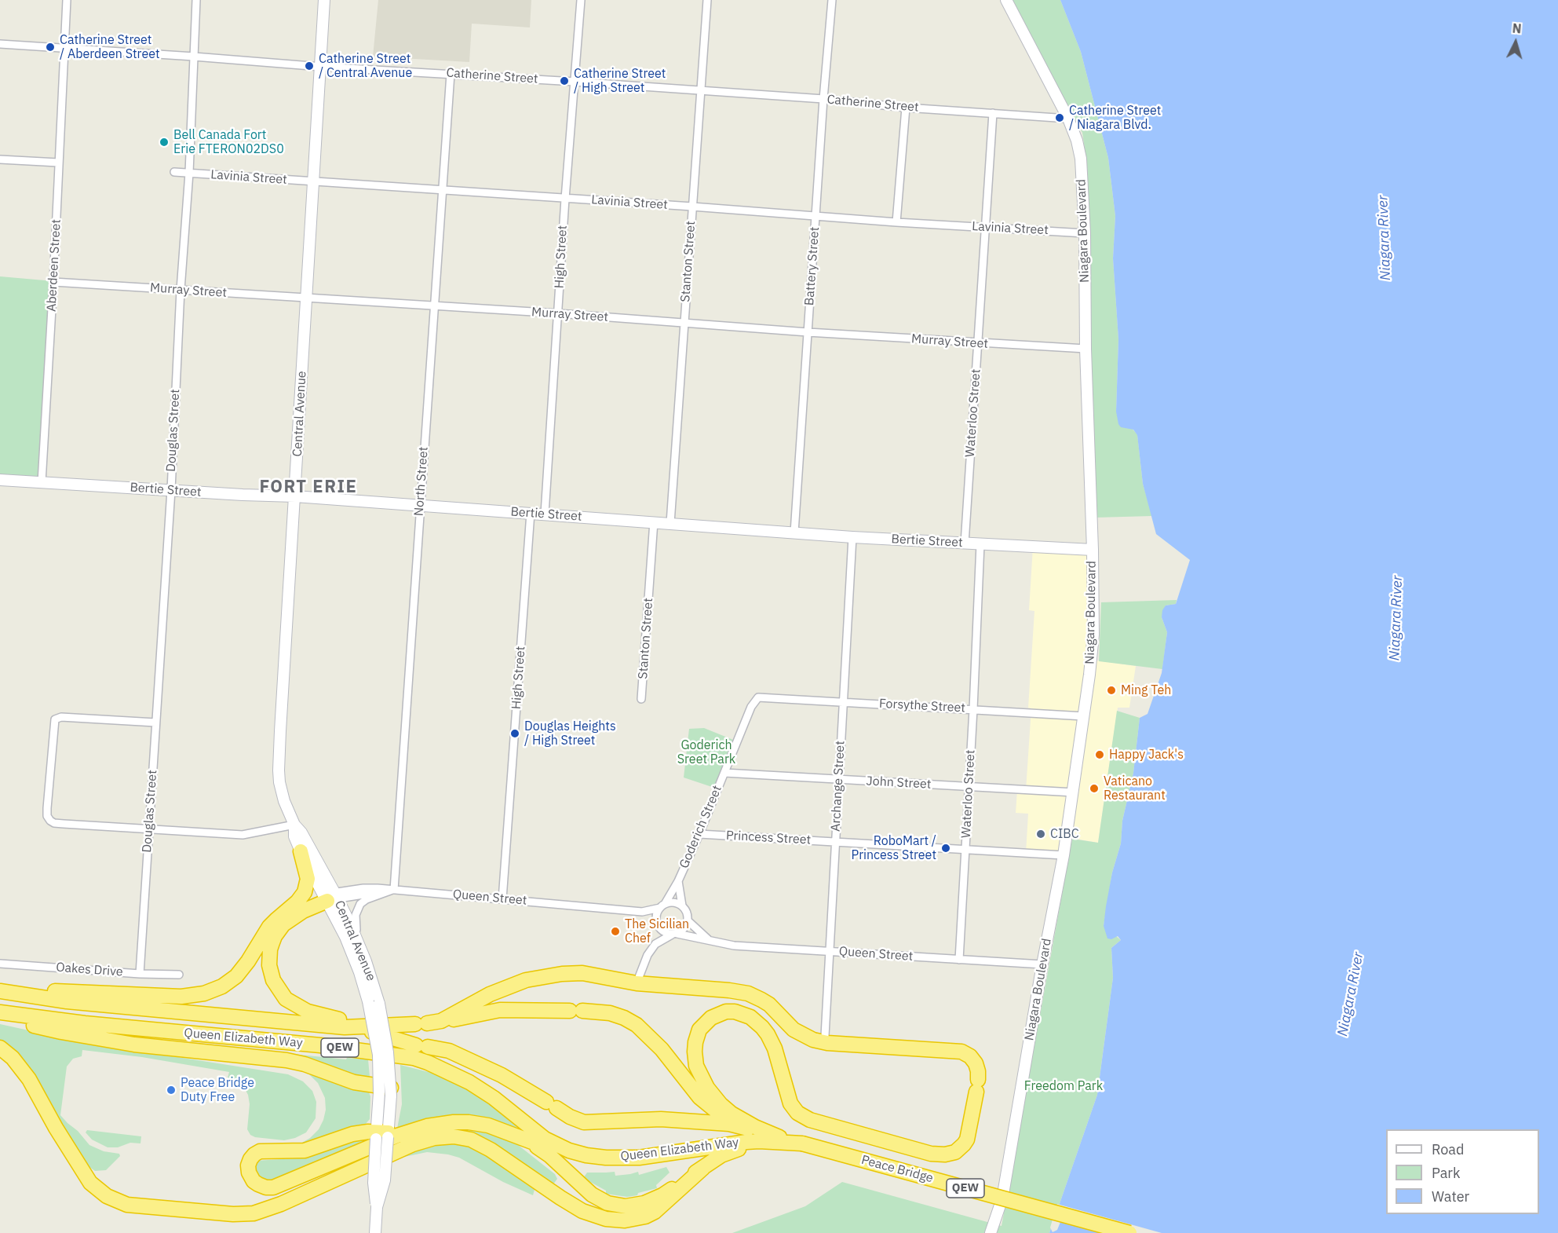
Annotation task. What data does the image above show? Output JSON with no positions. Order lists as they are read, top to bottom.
{
  "streets": {
    "highway": ["Queen Elizabeth Way", "QEW", "Peace Bridge"],
    "main road": ["Niagara Boulevard", "Central Avenue", "Bertie Street"],
    "street": [
      "Catherine Street",
      "Lavinia Street",
      "High Street",
      "Stanton Street",
      "Aberdeen Street",
      "Battery Street",
      "Murray Street",
      "Waterloo Street",
      "Douglas Street",
      "North Street",
      "Forsythe Street",
      "John Street",
      "Archange Street",
      "Goderich Street",
      "Princess Street",
      "Queen Street",
      "Oakes Drive"
    ]
  },
  "crossings": [
    ["Catherine Street", "Niagara Boulevard"],
    ["Catherine Street", "High Street"],
    ["Catherine Street", "Stanton Street"],
    ["Catherine Street", "Aberdeen Street"],
    ["Catherine Street", "Battery Street"],
    ["Catherine Street", "Waterloo Street"],
    ["Catherine Street", "Central Avenue"],
    ["Catherine Street", "Douglas Street"],
    ["Catherine Street", "North Street"],
    ["Lavinia Street", "Niagara Boulevard"],
    ["Lavinia Street", "High Street"],
    ["Lavinia Street", "Stanton Street"],
    ["Lavinia Street", "Battery Street"],
    ["Lavinia Street", "Waterloo Street"],
    ["Lavinia Street", "Central Avenue"],
    ["Lavinia Street", "Douglas Street"],
    ["Lavinia Street", "North Street"],
    ["Niagara Boulevard", "Murray Street"],
    ["Niagara Boulevard", "Bertie Street"],
    ["Niagara Boulevard", "Forsythe Street"],
    ["Niagara Boulevard", "John Street"],
    ["Niagara Boulevard", "Princess Street"],
    ["Niagara Boulevard", "Queen Street"],
    ["High Street", "Murray Street"],
    ["High Street", "Bertie Street"],
    ["High Street", "Queen Street"],
    ["Stanton Street", "Murray Street"],
    ["Stanton Street", "Bertie Street"],
    ["Aberdeen Street", "Murray Street"],
    ["Aberdeen Street", "Bertie Street"],
    ["Battery Street", "Murray Street"],
    ["Battery Street", "Bertie Street"],
    ["Murray Street", "Waterloo Street"],
    ["Murray Street", "Central Avenue"],
    ["Murray Street", "Douglas Street"],
    ["Murray Street", "North Street"],
    ["Waterloo Street", "Bertie Street"],
    ["Waterloo Street", "Forsythe Street"],
    ["Waterloo Street", "John Street"],
    ["Waterloo Street", "Princess Street"],
    ["Waterloo Street", "Queen Street"],
    ["Central Avenue", "Bertie Street"],
    ["Central Avenue", "Queen Street"],
    ["Douglas Street", "Bertie Street"],
    ["Douglas Street", "Oakes Drive"],
    ["North Street", "Bertie Street"],
    ["North Street", "Queen Street"],
    ["Bertie Street", "Archange Street"],
    ["Forsythe Street", "Archange Street"],
    ["Forsythe Street", "Goderich Street"],
    ["John Street", "Archange Street"],
    ["John Street", "Goderich Street"],
    ["Archange Street", "Princess Street"],
    ["Archange Street", "Queen Street"],
    ["Goderich Street", "Princess Street"],
    ["Goderich Street", "Queen Street"],
    ["Queen Elizabeth Way", "QEW"],
    ["Queen Elizabeth Way", "Peace Bridge"]
  ],
  "districts": ["FORT ERIE"],
  "water": ["Niagara River"],
  "parks": ["Goderich Sreet Park", "Freedom Park"],
  "places": [
    "Catherine Street / Aberdeen Street",
    "Catherine Street / Central Avenue",
    "Catherine Street / High Street",
    "Catherine Street / Niagara Blvd.",
    "Bell Canada Fort Erie FTERON02DS0",
    "Ming Teh",
    "Douglas Heights / High Street",
    "Happy Jack's",
    "Vaticano Restaurant",
    "CIBC",
    "RoboMart / Princess Street",
    "The Sicilian Chef",
    "Peace Bridge Duty Free"
  ],
  "legend": ["Road", "Park", "Water"],
  "north": "top"
}
